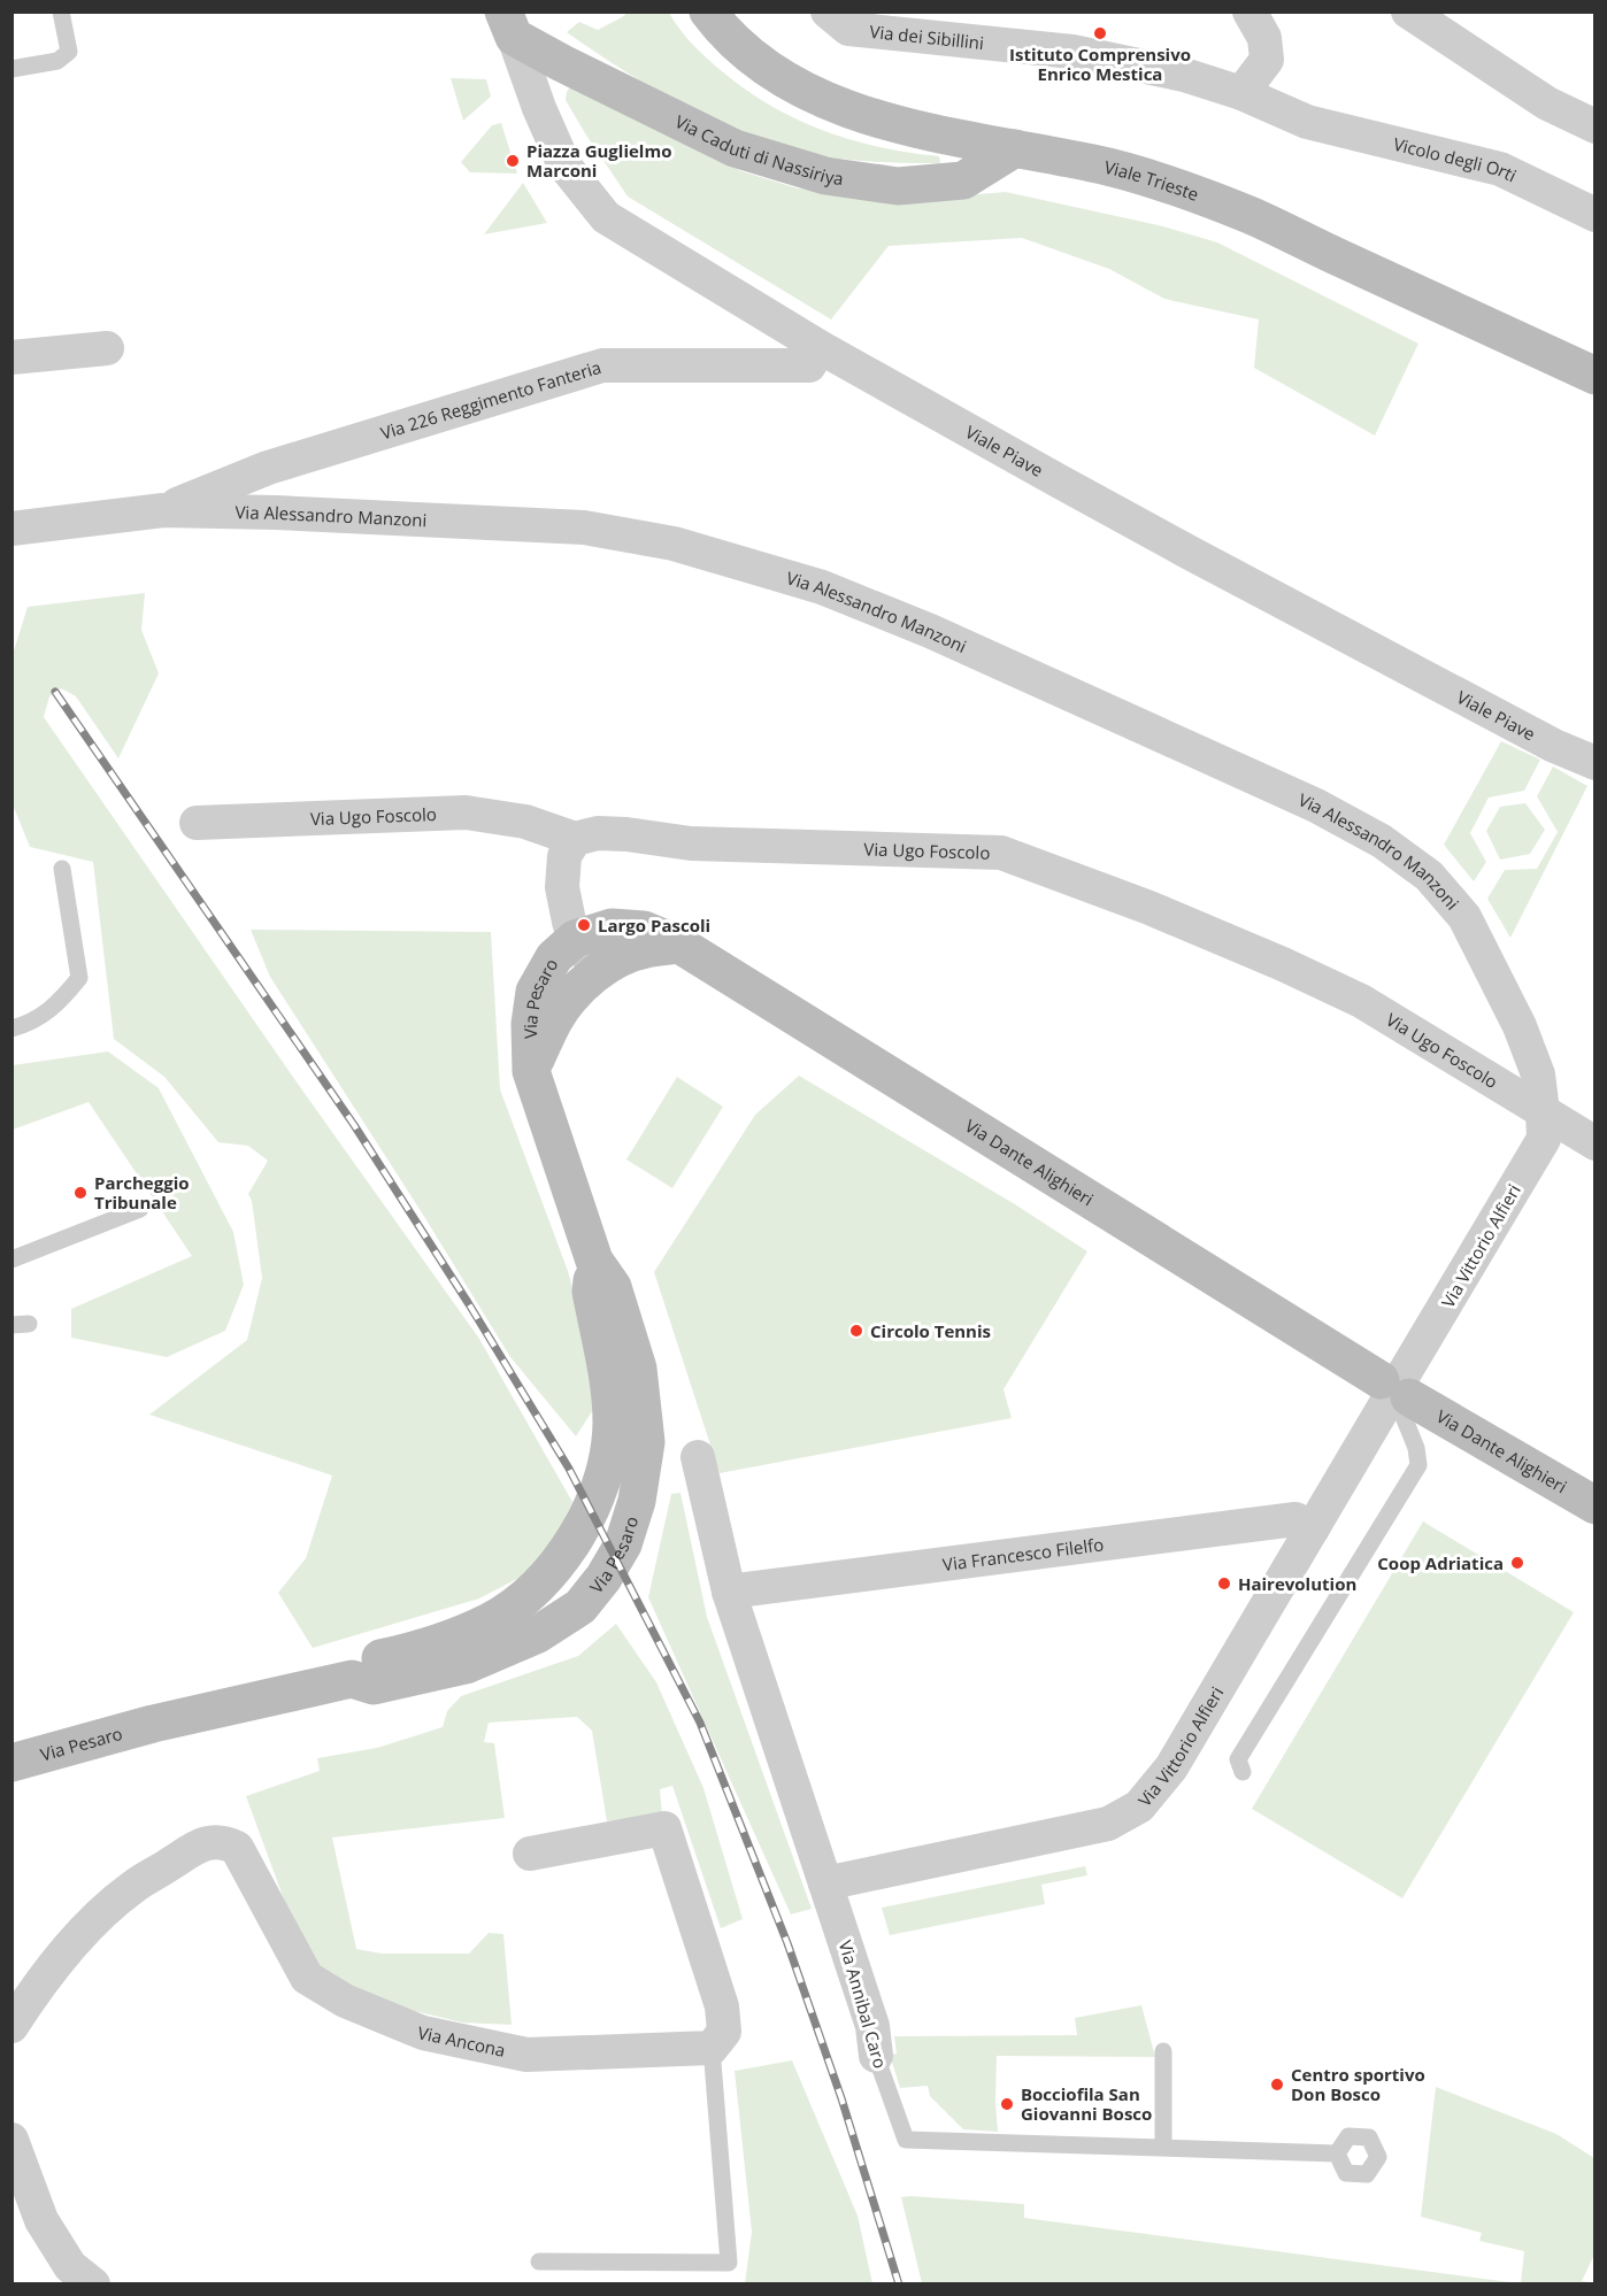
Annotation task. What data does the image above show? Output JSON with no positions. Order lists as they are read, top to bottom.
{
  "streets": {
    "street": [
      "Via dei Sibillini",
      "Via Caduti di Nassiriya",
      "Vicolo degli Orti",
      "Viale Trieste",
      "Via 226 Reggimento Fanteria",
      "Viale Piave",
      "Via Alessandro Manzoni",
      "Via Ugo Foscolo",
      "Via Pesaro",
      "Via Dante Alighieri",
      "Via Vittorio Alfieri",
      "Via Francesco Filelfo",
      "Via Annibal Caro",
      "Via Ancona"
    ]
  },
  "crossings": [
    ["Via dei Sibillini", "Vicolo degli Orti"],
    ["Via Caduti di Nassiriya", "Viale Trieste"],
    ["Via Caduti di Nassiriya", "Viale Piave"],
    ["Via 226 Reggimento Fanteria", "Viale Piave"],
    ["Via 226 Reggimento Fanteria", "Via Alessandro Manzoni"],
    ["Via Alessandro Manzoni", "Via Ugo Foscolo"],
    ["Via Alessandro Manzoni", "Via Vittorio Alfieri"],
    ["Via Ugo Foscolo", "Via Vittorio Alfieri"],
    ["Via Dante Alighieri", "Via Vittorio Alfieri"],
    ["Via Vittorio Alfieri", "Via Francesco Filelfo"],
    ["Via Vittorio Alfieri", "Via Annibal Caro"],
    ["Via Francesco Filelfo", "Via Annibal Caro"]
  ],
  "places": [
    "Istituto Comprensivo Enrico Mestica",
    "Piazza Guglielmo Marconi",
    "Largo Pascoli",
    "Parcheggio Tribunale",
    "Circolo Tennis",
    "Coop Adriatica",
    "Hairevolution",
    "Centro sportivo Don Bosco",
    "Bocciofila San Giovanni Bosco"
  ]
}
